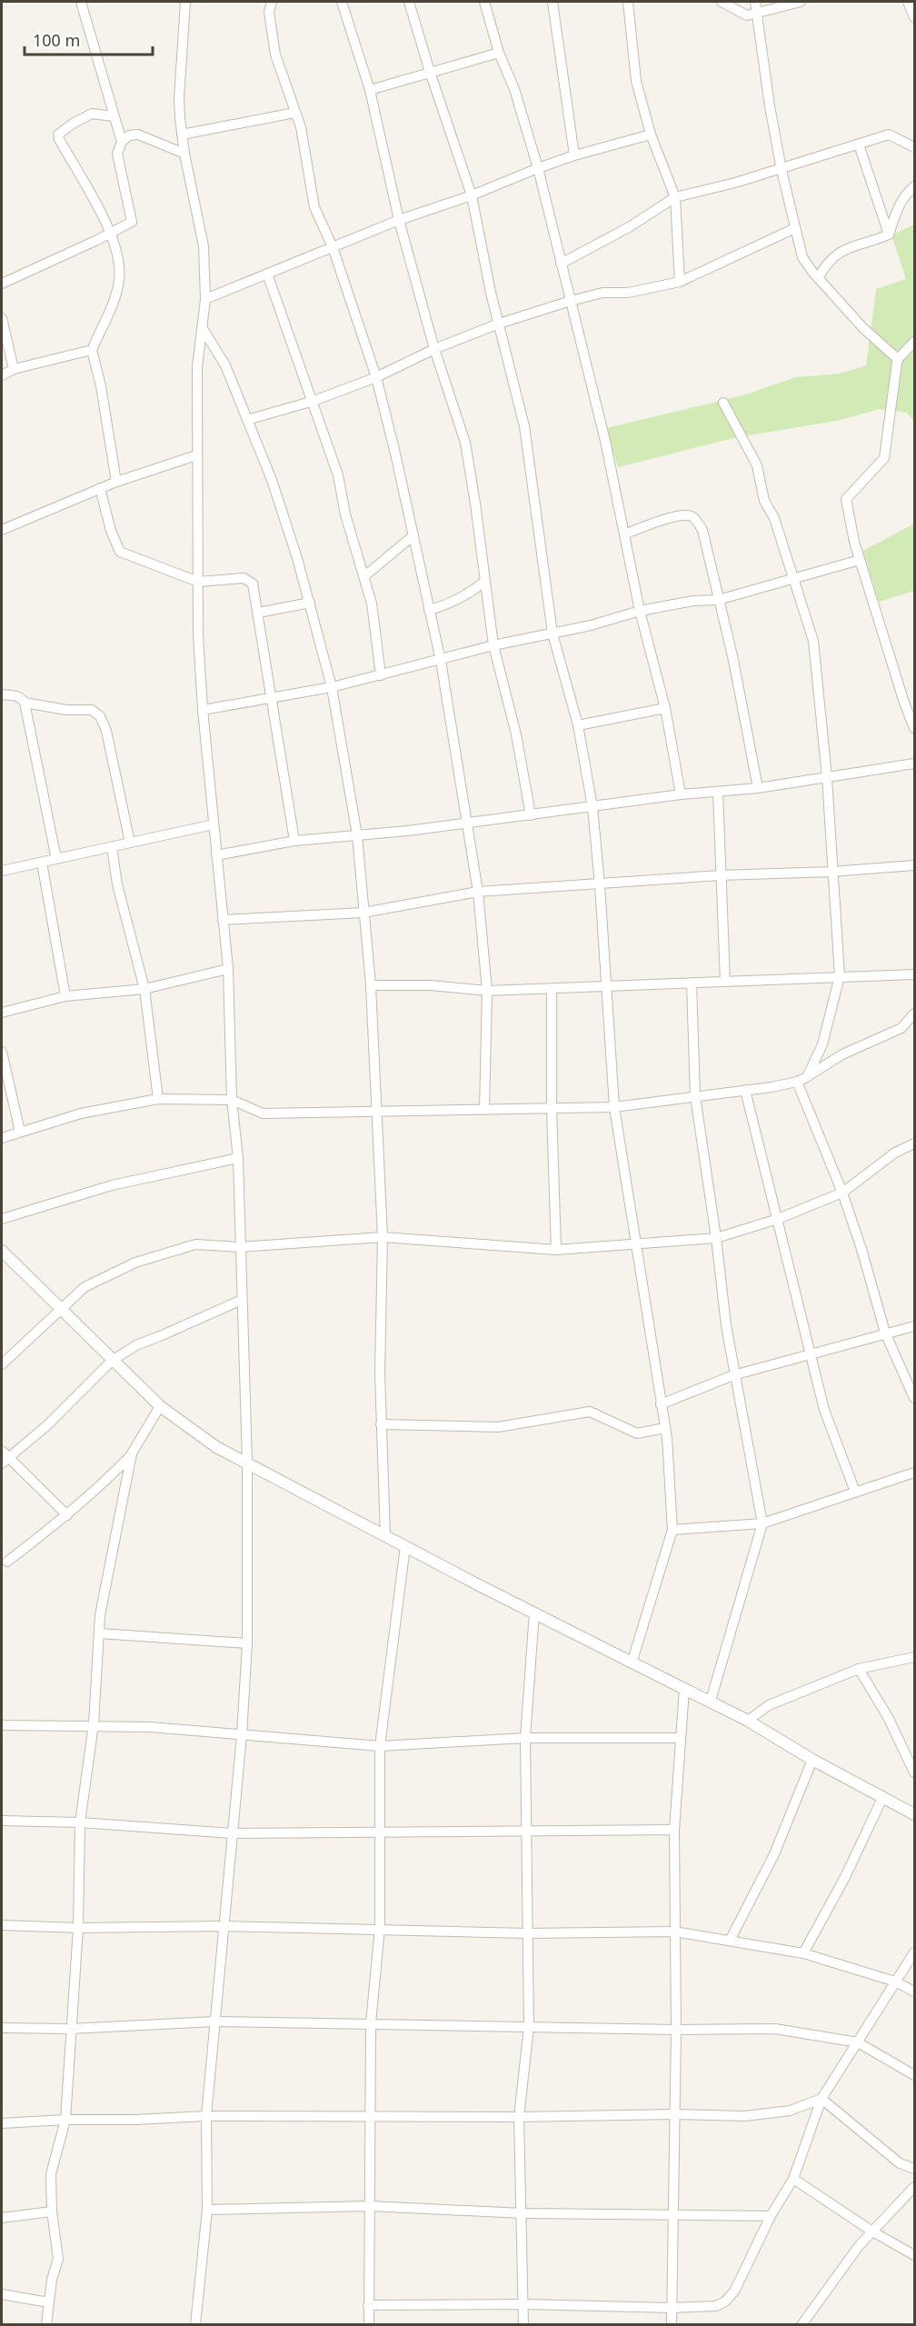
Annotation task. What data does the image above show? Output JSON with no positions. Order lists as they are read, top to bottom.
{
  "scale_bar": "100 m"
}
